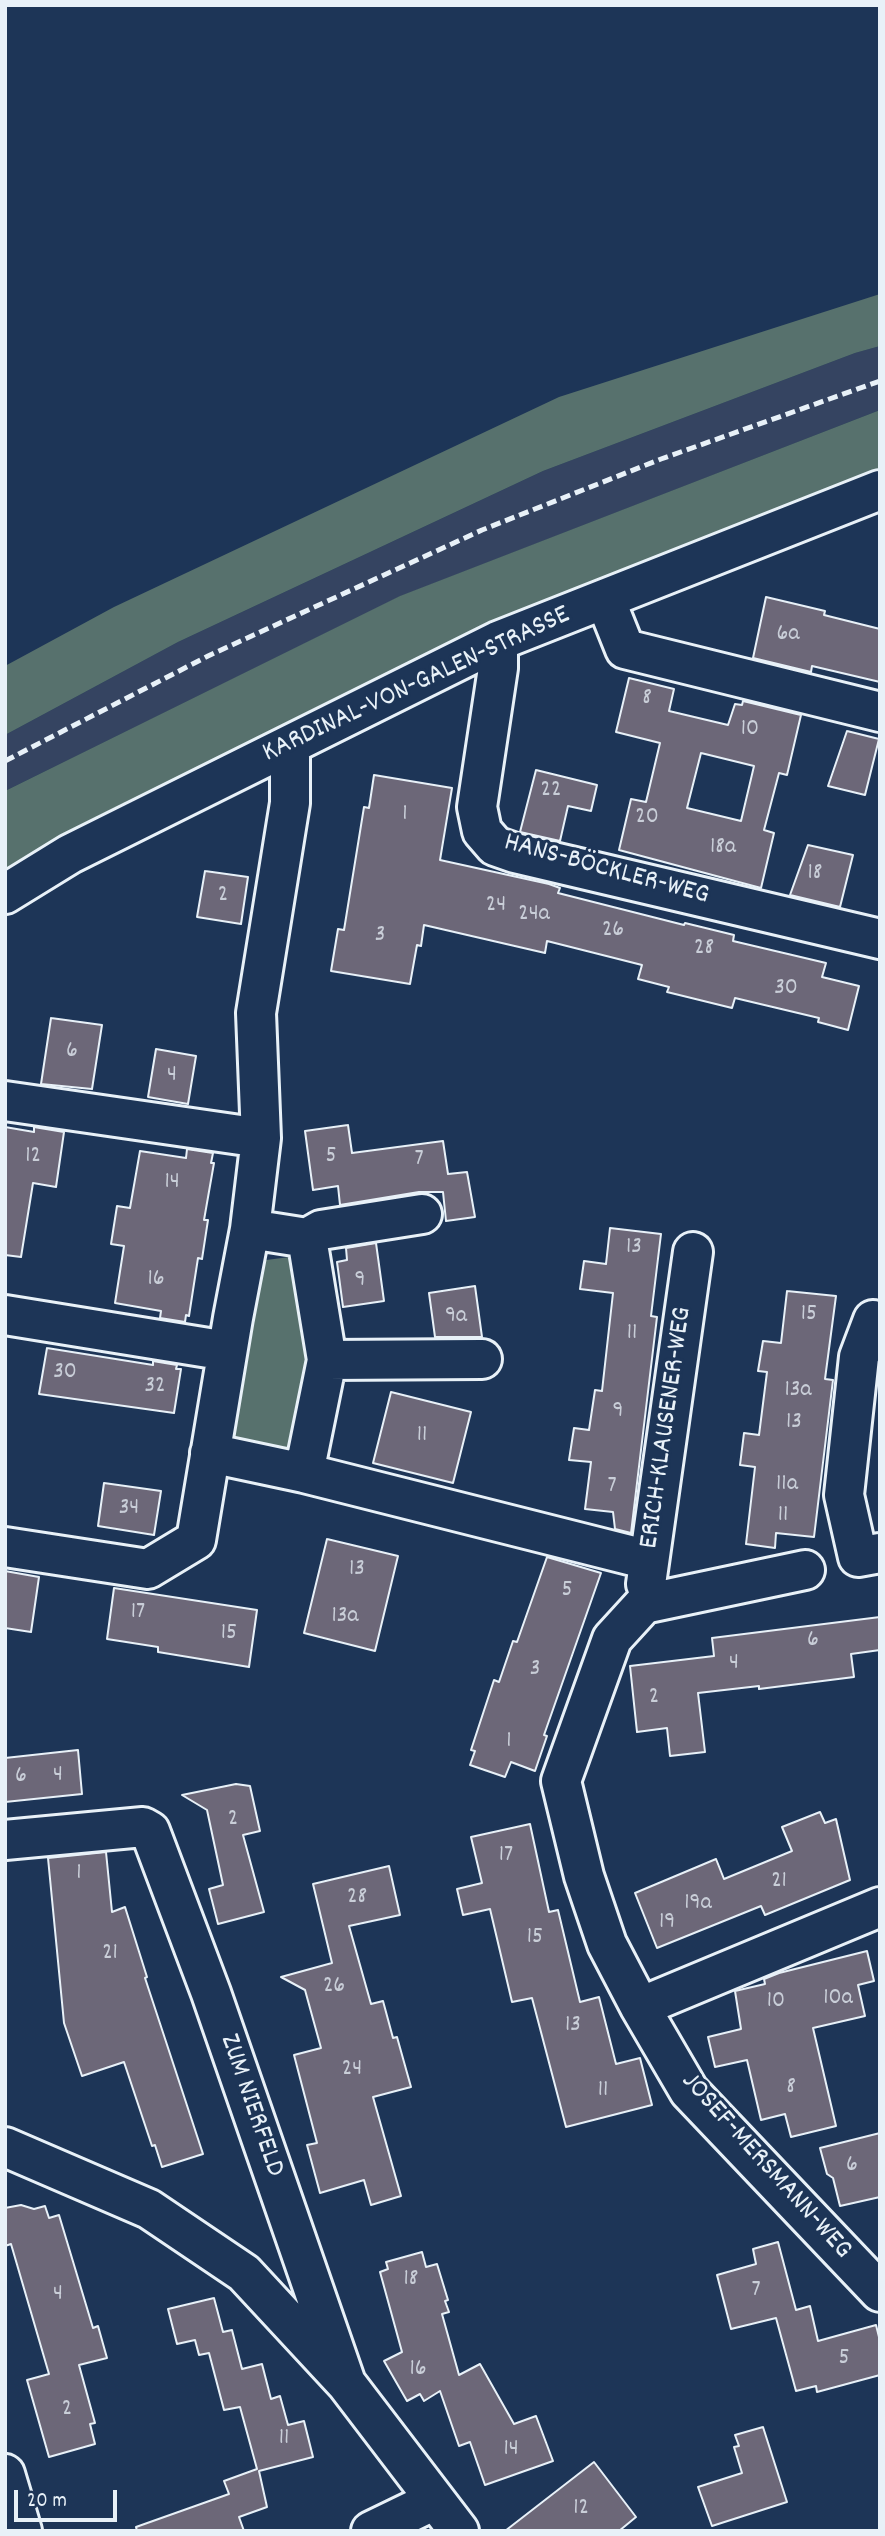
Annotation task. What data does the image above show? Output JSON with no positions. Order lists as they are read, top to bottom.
{
  "streets": {
    "street": [
      "KARDINAL-VON-GALEN-STRASSE",
      "HANS-BÖCKLER-WEG",
      "ERICH-KLAUSENER-WEG",
      "ZUM NIERFELD",
      "JOSEF-MERSMANN-WEG"
    ]
  },
  "crossings": [
    ["KARDINAL-VON-GALEN-STRASSE", "HANS-BÖCKLER-WEG"]
  ],
  "house_numbers": [
    "6a",
    "8",
    "10",
    "22",
    "1",
    "20",
    "18a",
    "18",
    "2",
    "24",
    "24a",
    "26",
    "3",
    "28",
    "30",
    "6",
    "4",
    "12",
    "5",
    "7",
    "14",
    "13",
    "16",
    "9",
    "15",
    "9a",
    "11",
    "30",
    "32",
    "13a",
    "9",
    "13",
    "11",
    "11a",
    "7",
    "34",
    "11",
    "13",
    "5",
    "17",
    "13a",
    "15",
    "6",
    "4",
    "3",
    "2",
    "1",
    "4",
    "6",
    "2",
    "17",
    "1",
    "21",
    "28",
    "19a",
    "19",
    "15",
    "21",
    "26",
    "10a",
    "10",
    "13",
    "24",
    "8",
    "11",
    "6",
    "18",
    "7",
    "4",
    "5",
    "16",
    "2",
    "11",
    "14",
    "12"
  ],
  "scale_bar": "20 m"
}
